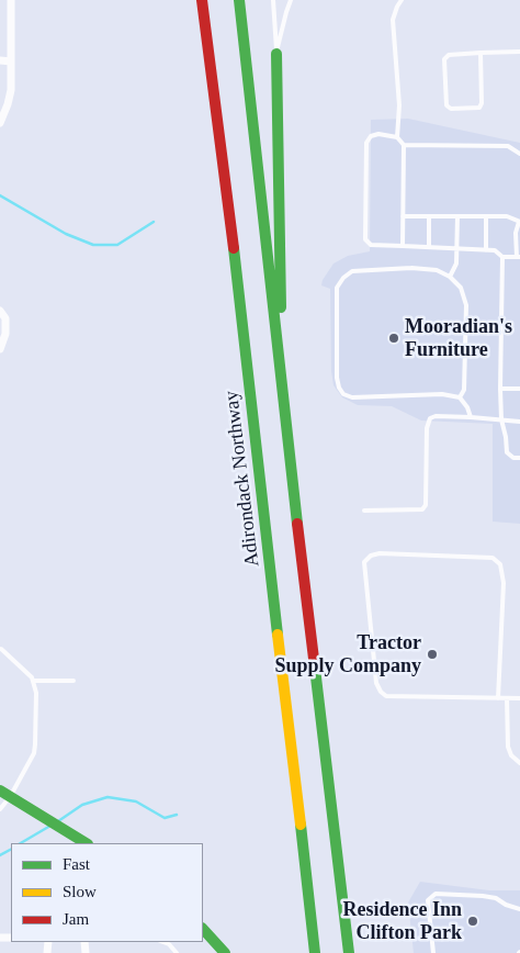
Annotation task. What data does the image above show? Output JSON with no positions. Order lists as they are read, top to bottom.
{
  "streets": {
    "main road": ["Adirondack Northway"]
  },
  "places": ["Mooradian's Furniture", "Tractor Supply Company", "Residence Inn Clifton Park"],
  "legend": ["Fast", "Slow", "Jam"]
}
